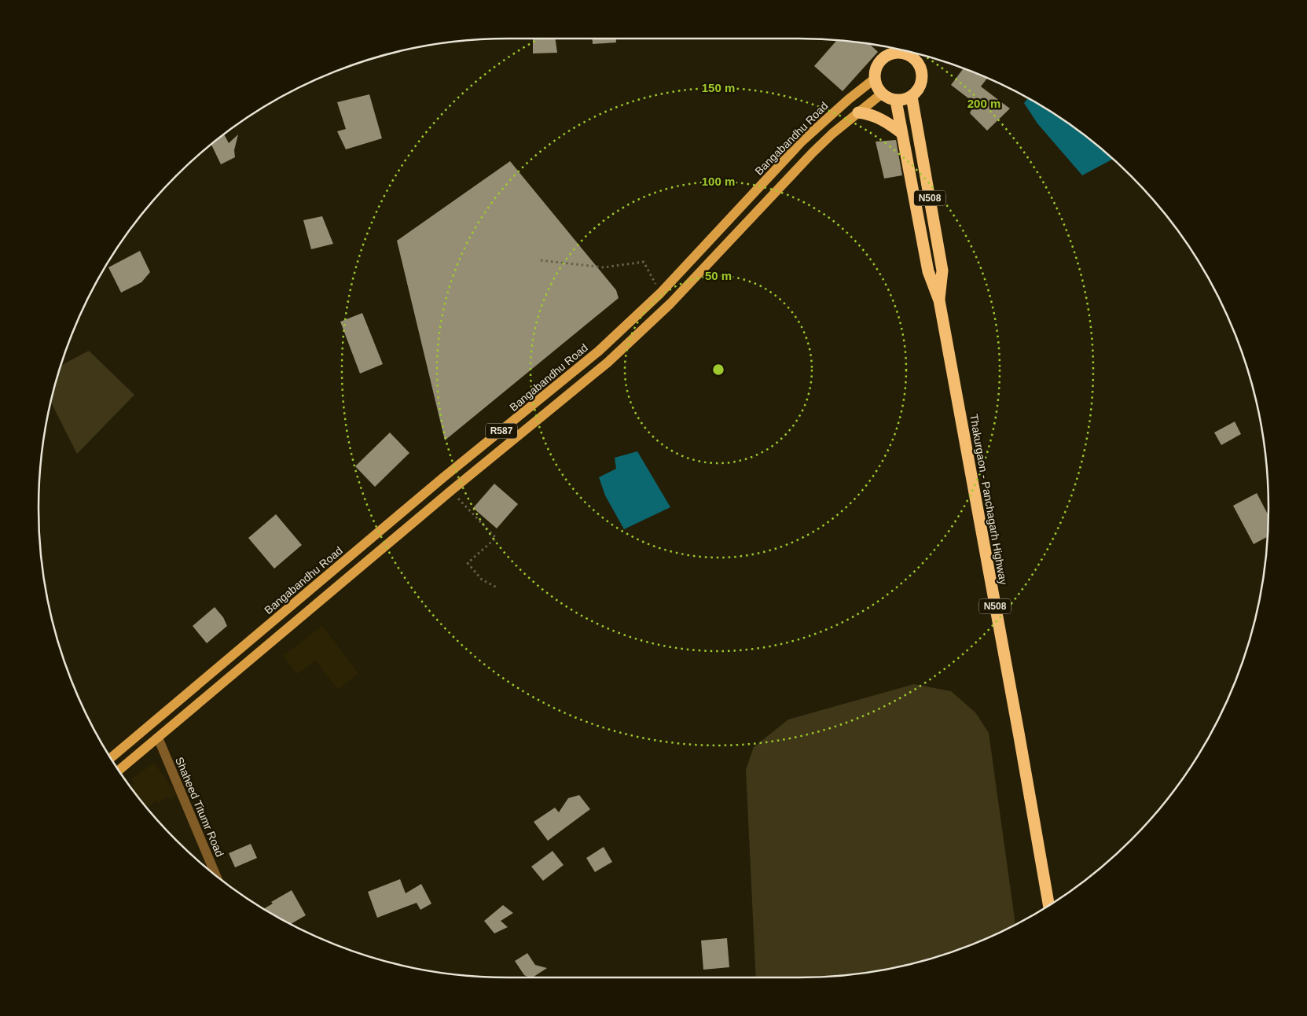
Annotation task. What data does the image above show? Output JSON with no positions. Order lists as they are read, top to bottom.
{
  "streets": {
    "highway": ["N508", "Thakurgaon - Panchagarh Highway"],
    "main road": ["Bangabandhu Road", "R587"],
    "street": ["Shaheed Titumr Road"]
  },
  "crossings": [
    ["R587", "Shaheed Titumr Road"]
  ],
  "rings": [
    "150 m",
    "200 m",
    "100 m",
    "50 m"
  ]
}
